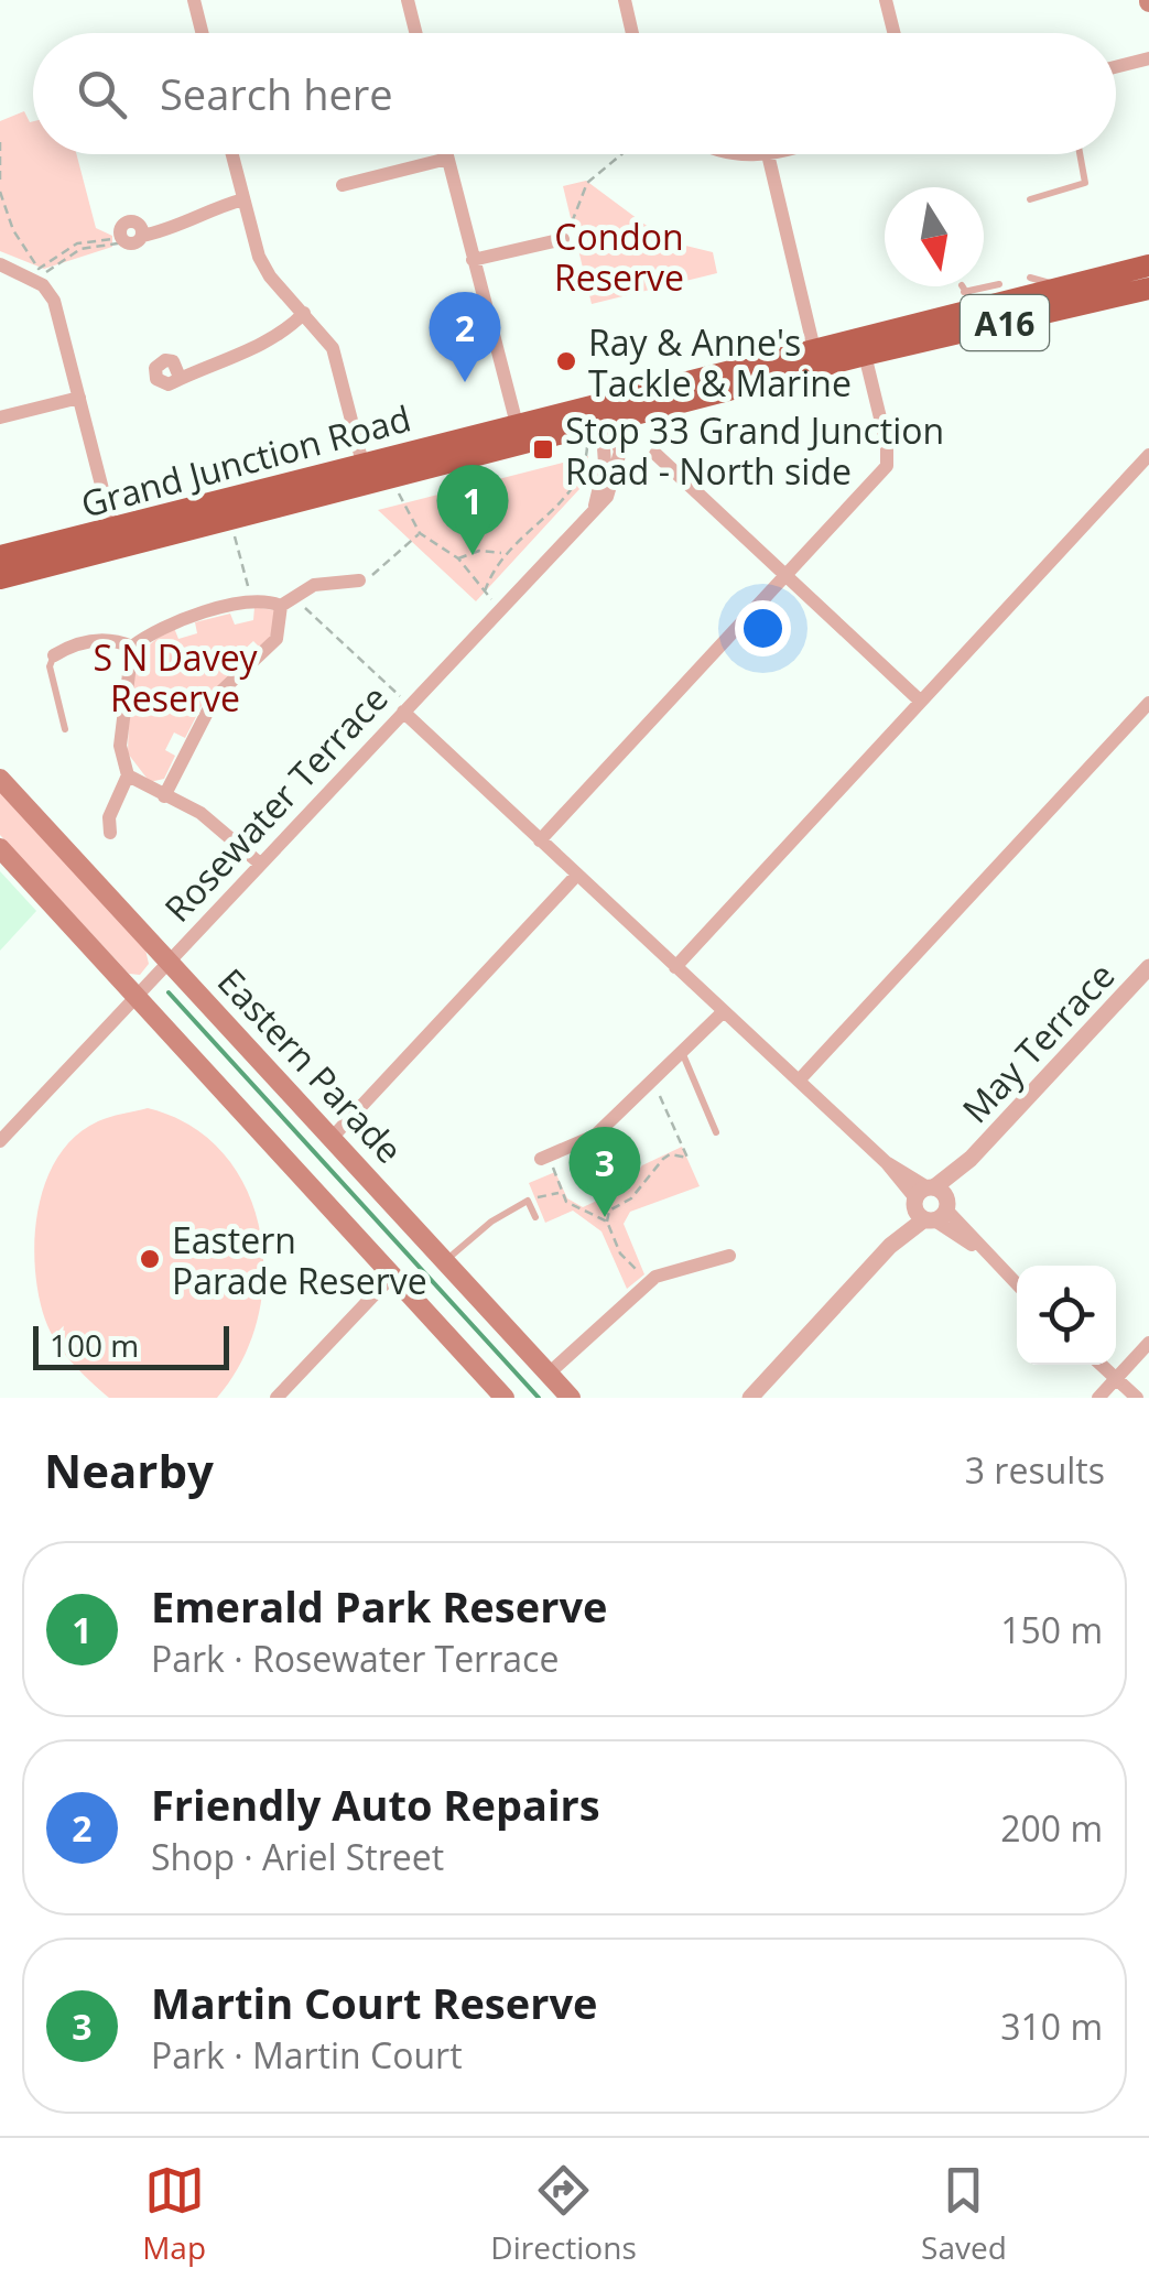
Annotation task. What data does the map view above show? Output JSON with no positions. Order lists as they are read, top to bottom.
{
  "streets": {
    "highway": ["A16", "Grand Junction Road"],
    "main road": ["Eastern Parade"],
    "street": ["Rosewater Terrace", "May Terrace"]
  },
  "crossings": [
    ["Grand Junction Road", "Rosewater Terrace"],
    ["Rosewater Terrace", "Eastern Parade"]
  ],
  "parks": ["Condon Reserve", "S N Davey Reserve"],
  "places": {
    "other": ["Ray & Anne's Tackle & Marine", "Eastern Parade Reserve"],
    "transit": ["Stop 33 Grand Junction Road - North side"]
  },
  "scale_bar": "100 m",
  "north": "bottom",
  "page": {
    "search": "Search here",
    "pins": ["2", "1", "3"],
    "scale": "100 m",
    "heading": ["Nearby", "3 results"],
    "list": [
      {
        "mark": "1",
        "name": "Emerald Park Reserve",
        "note": "Park · Rosewater Terrace",
        "value": "150 m"
      },
      {
        "mark": "2",
        "name": "Friendly Auto Repairs",
        "note": "Shop · Ariel Street",
        "value": "200 m"
      },
      {
        "mark": "3",
        "name": "Martin Court Reserve",
        "note": "Park · Martin Court",
        "value": "310 m"
      }
    ],
    "nav": ["Map", "Directions", "Saved"]
  }
}
